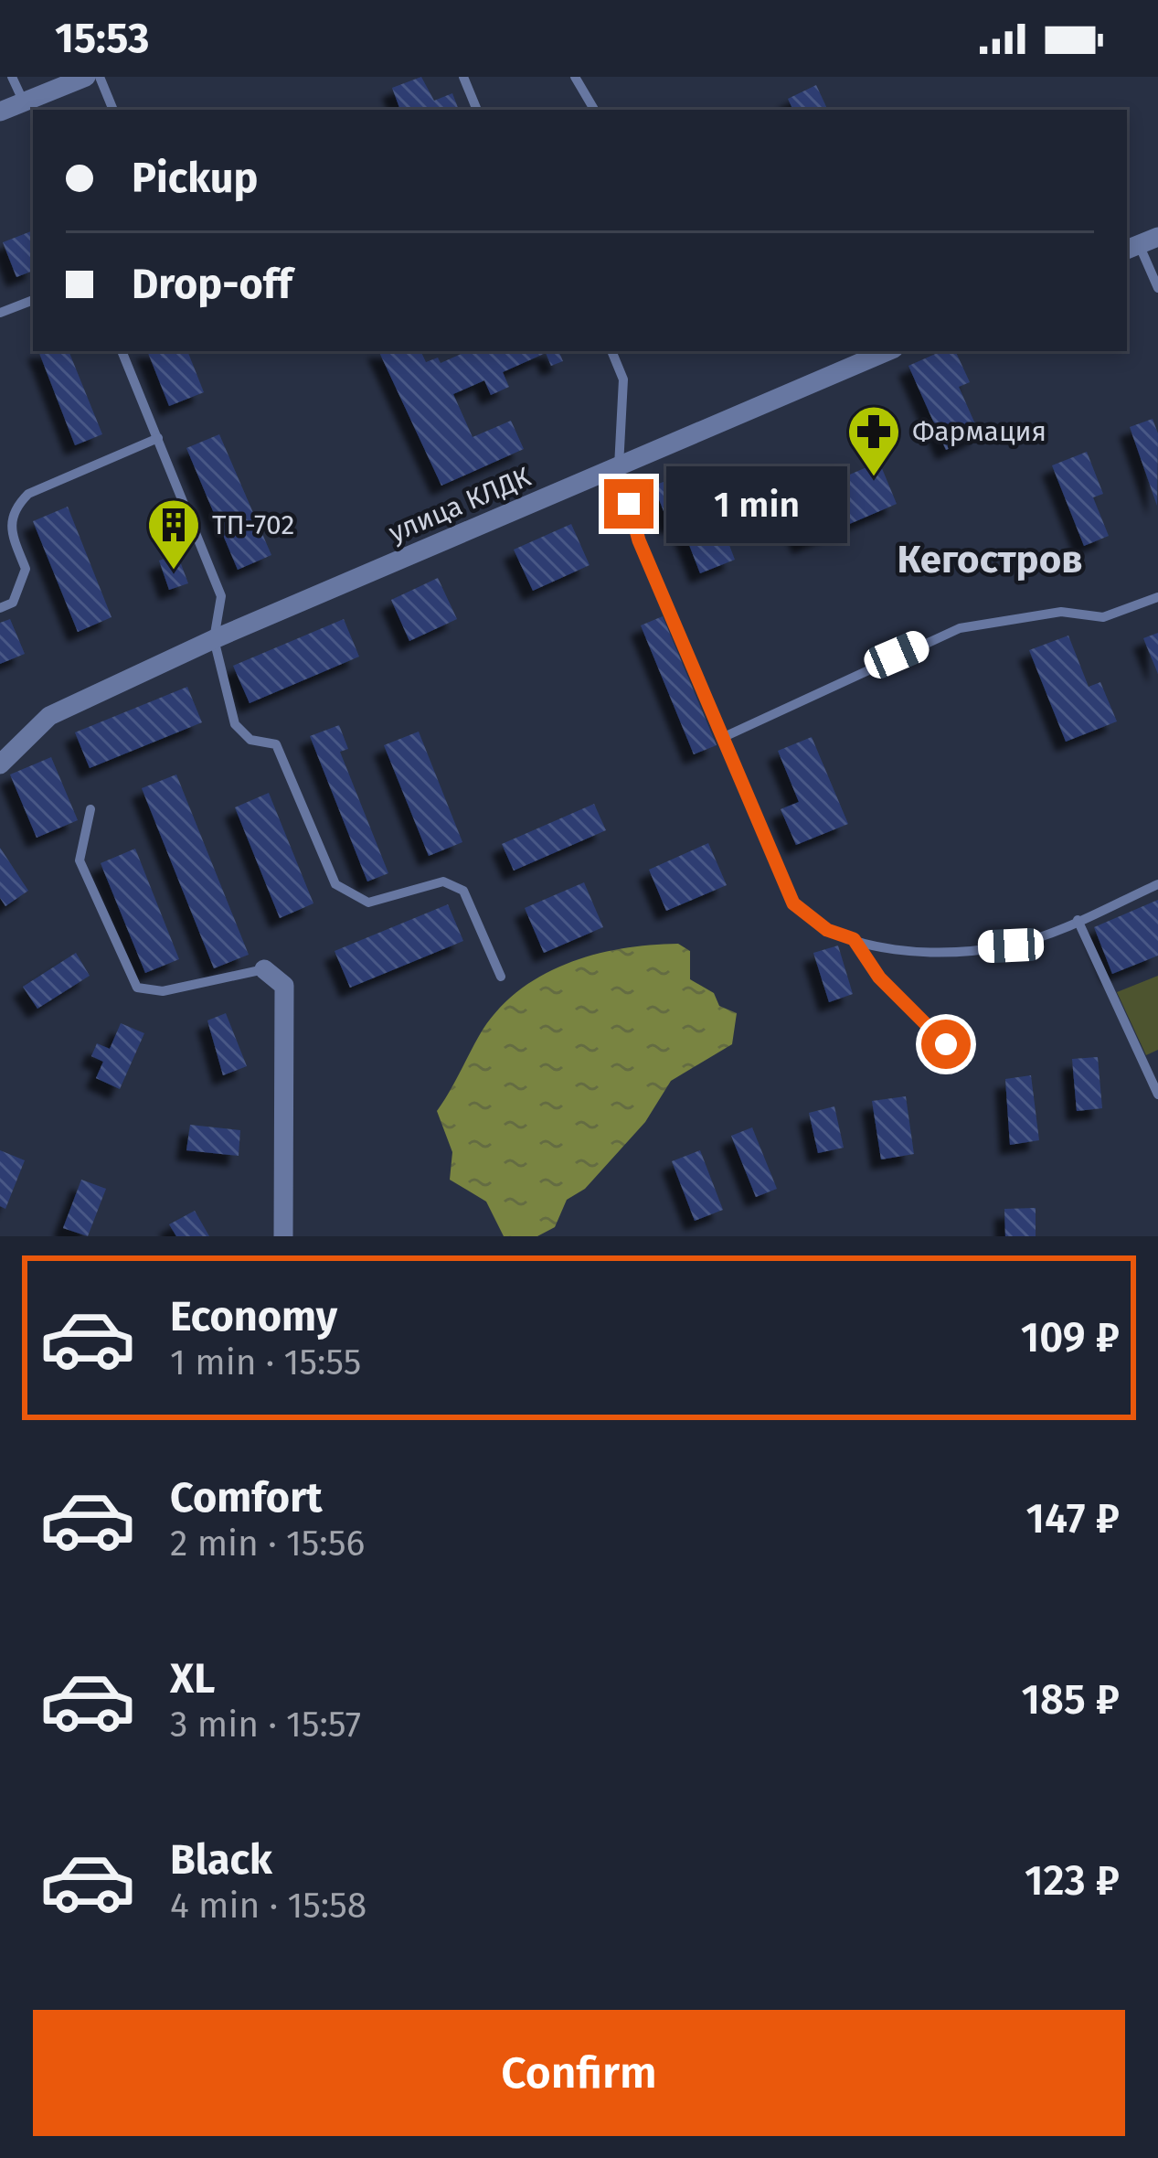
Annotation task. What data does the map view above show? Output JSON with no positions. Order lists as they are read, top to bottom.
{
  "streets": {
    "street": ["улица КЛДК"]
  },
  "districts": ["Кегостров"],
  "places": {
    "pharmacy": ["Фармация"],
    "building": ["ТП-702"]
  },
  "page": {
    "status": "15:53",
    "banner": ["Pickup", "Drop-off"],
    "bubble": "1 min",
    "list": [
      {
        "name": "Economy",
        "note": "1 min · 15:55",
        "value": "109 ₽"
      },
      {
        "name": "Comfort",
        "note": "2 min · 15:56",
        "value": "147 ₽"
      },
      {
        "name": "XL",
        "note": "3 min · 15:57",
        "value": "185 ₽"
      },
      {
        "name": "Black",
        "note": "4 min · 15:58",
        "value": "123 ₽"
      }
    ],
    "buttons": "Confirm"
  }
}
